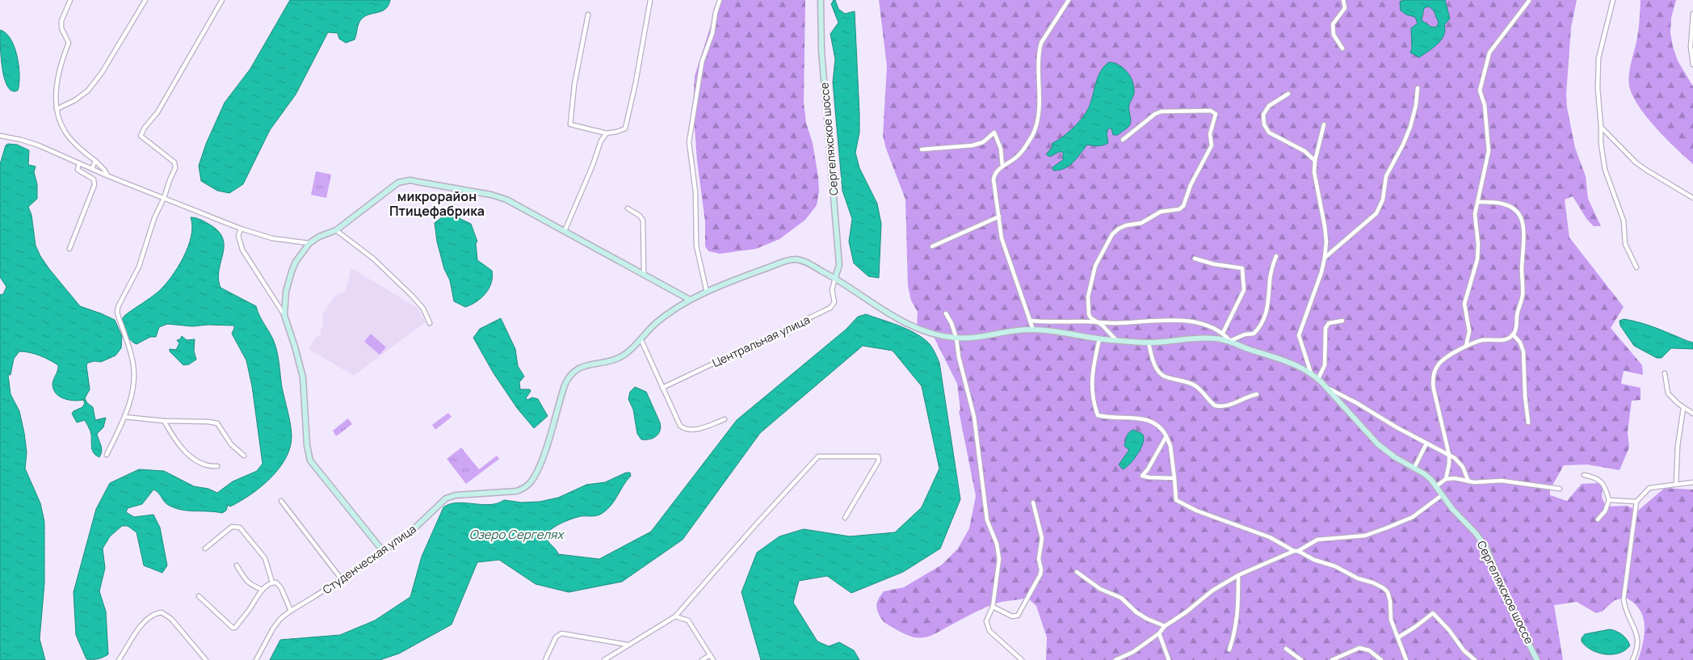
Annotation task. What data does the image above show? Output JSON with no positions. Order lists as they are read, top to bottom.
{
  "streets": {
    "street": ["Сергеляхское шоссе", "Центральная улица", "Студенческая улица"]
  },
  "crossings": [
    ["Сергеляхское шоссе", "Центральная улица"],
    ["Сергеляхское шоссе", "Студенческая улица"],
    ["Центральная улица", "Студенческая улица"]
  ],
  "districts": ["микрорайон Птицефабрика"],
  "water": ["Озеро Сергелях"]
}
